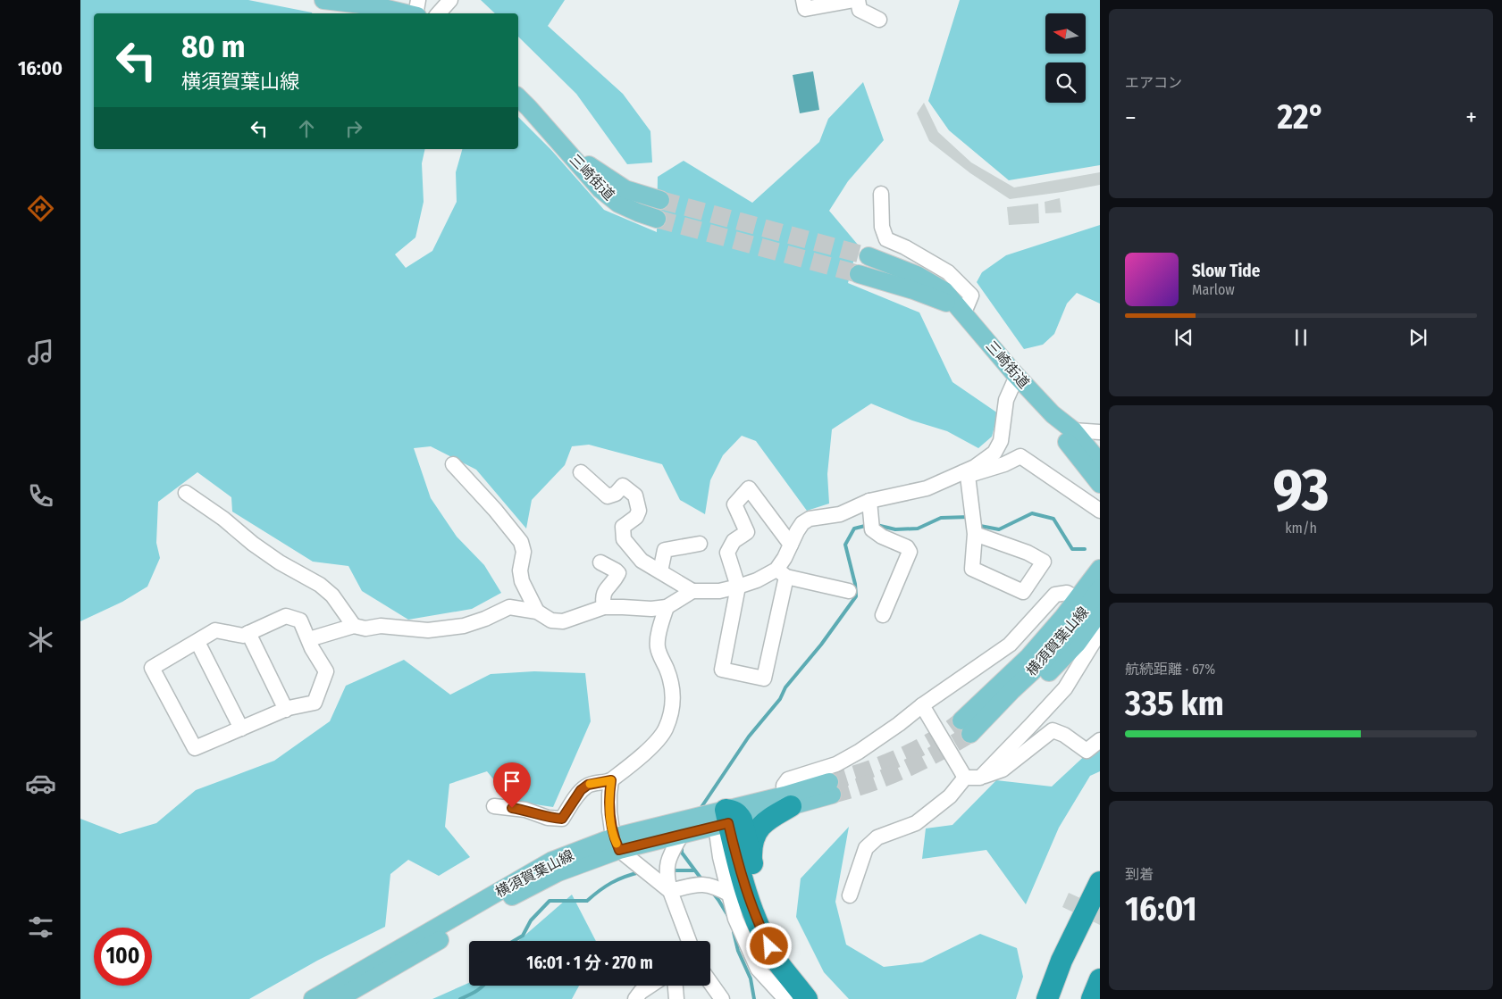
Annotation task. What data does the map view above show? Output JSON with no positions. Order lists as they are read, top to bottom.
{
  "streets": {
    "main road": ["三崎街道", "横須賀葉山線"]
  },
  "north": "left",
  "page": {
    "tabs": "16:00",
    "tile": [
      "エアコン",
      ["93", "km/h"],
      ["航続距離 · 67%", "335 km"],
      ["到着", "16:01"]
    ],
    "turn": ["80 m", "横須賀葉山線"],
    "heat": ["−", "22°", "+"],
    "song": ["Slow Tide", "Marlow"],
    "limit": "100",
    "trip": "16:01 · 1 分 · 270 m"
  }
}
